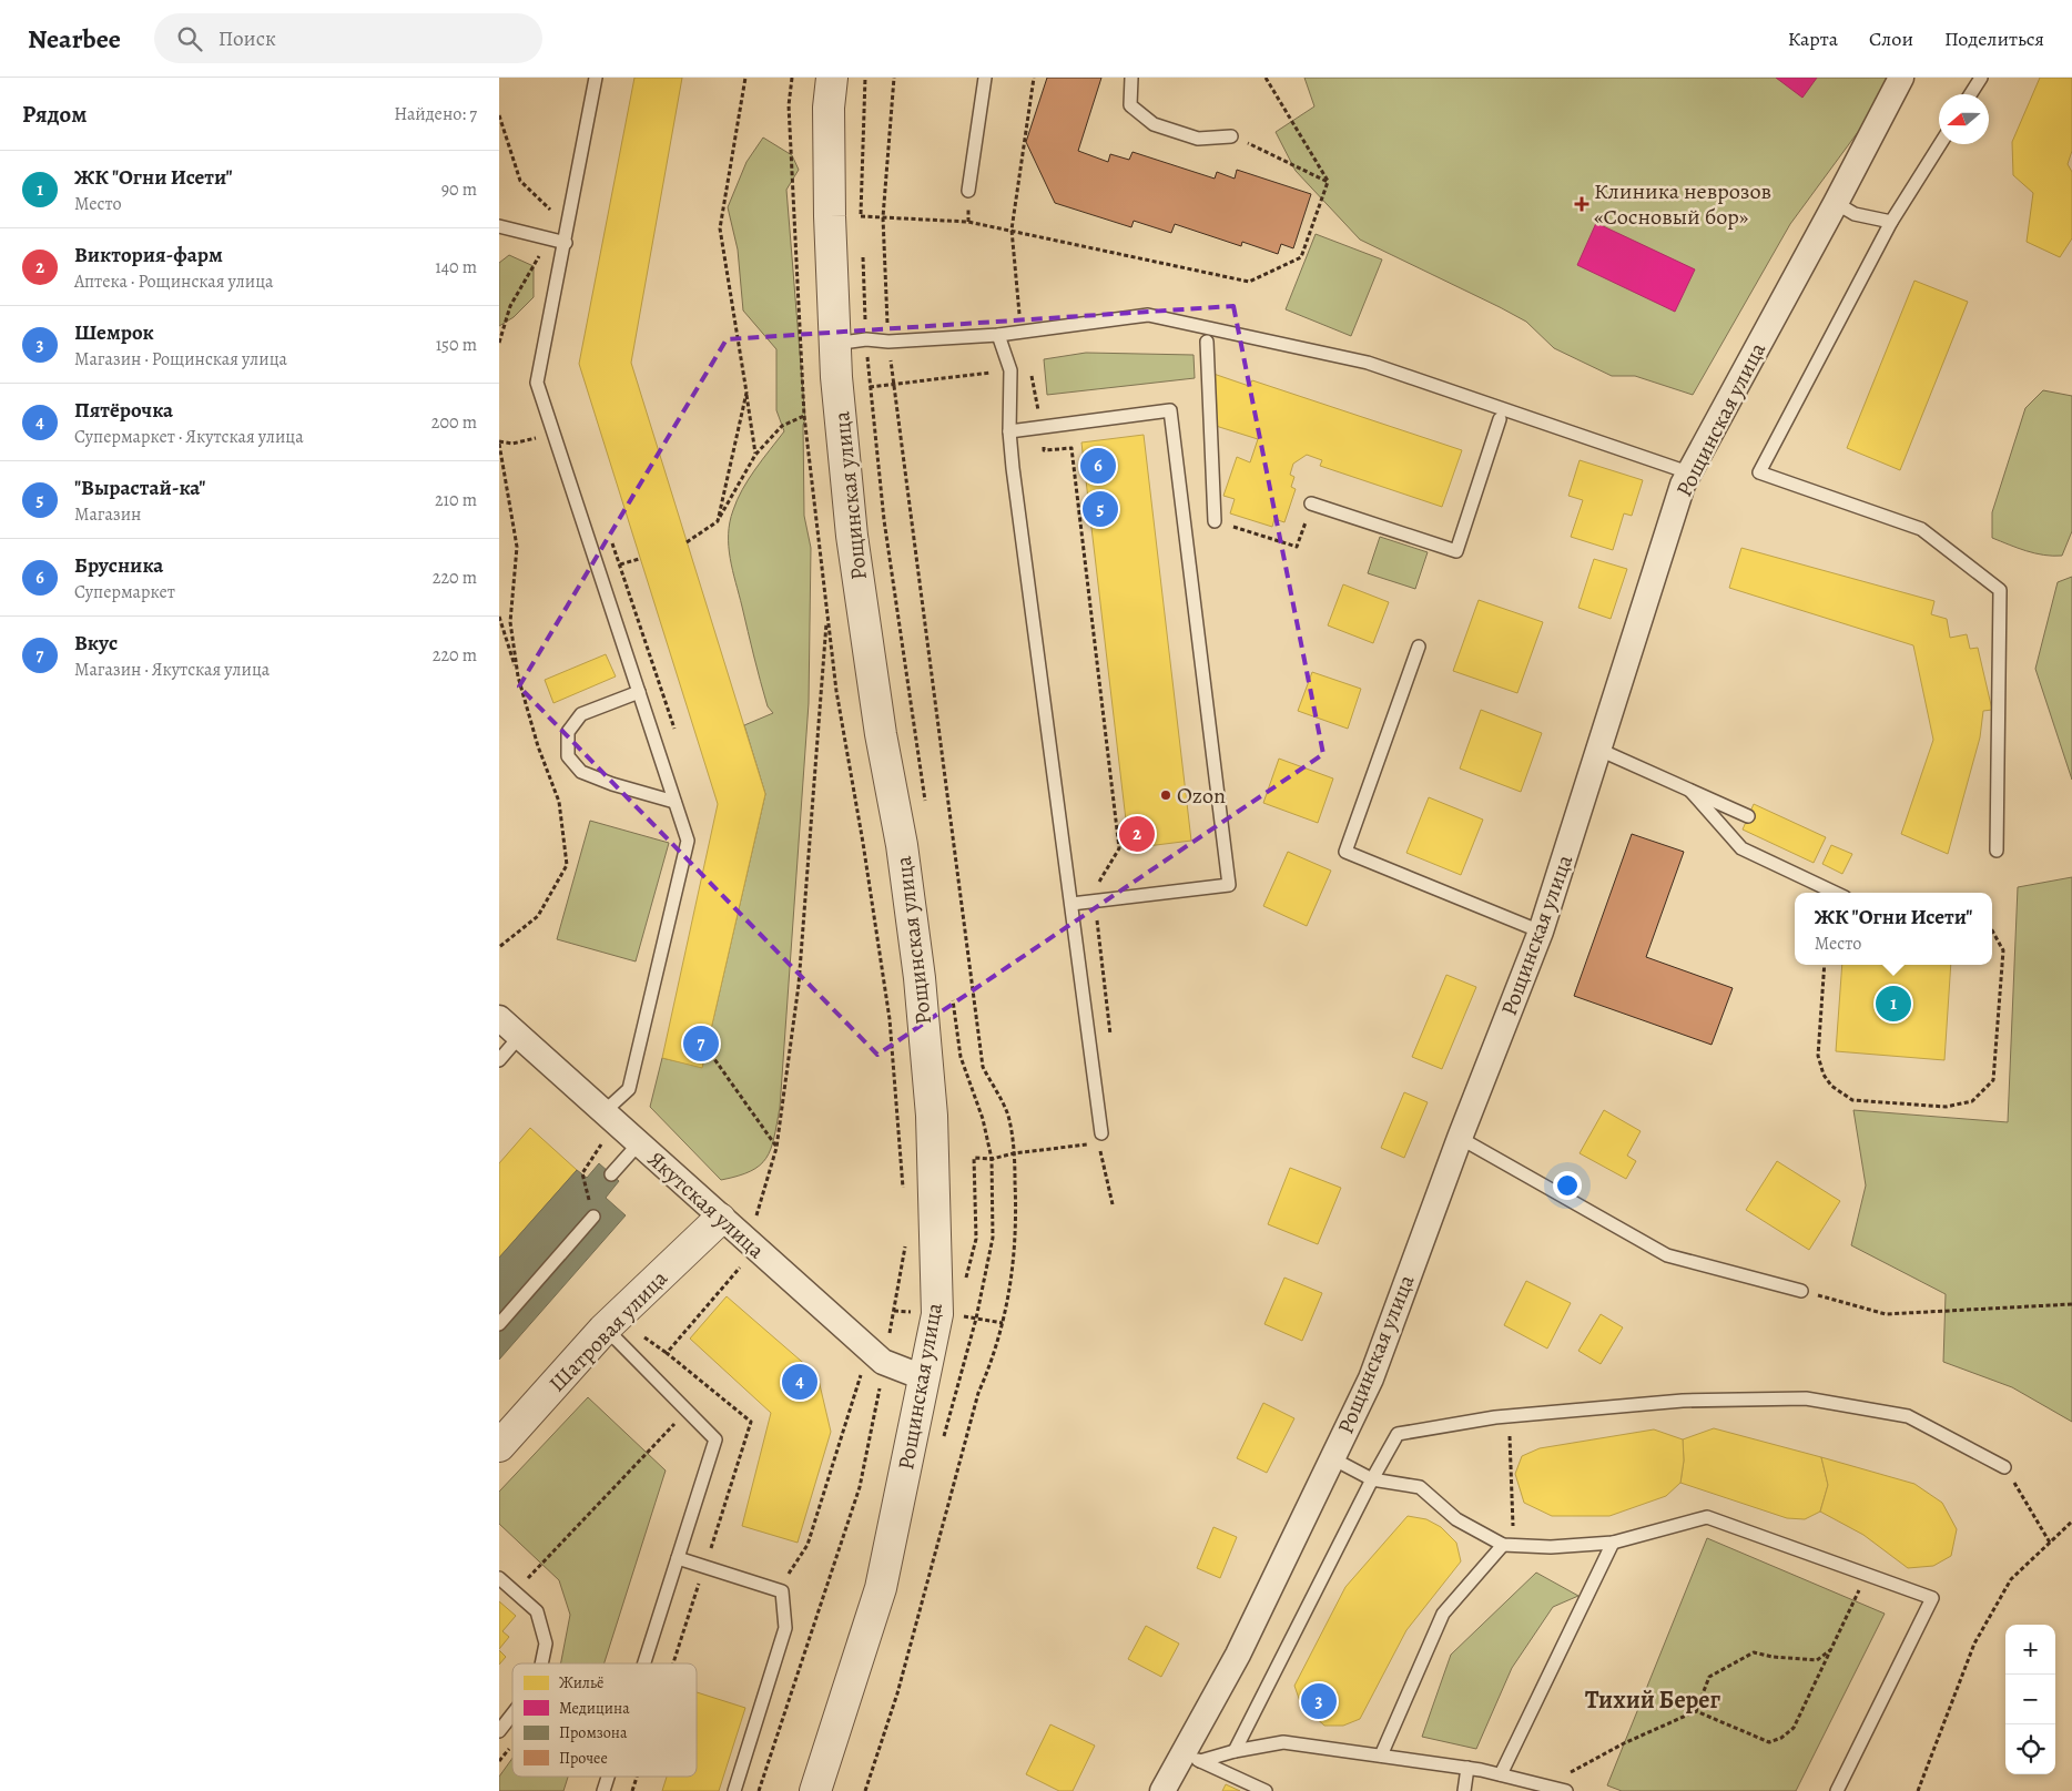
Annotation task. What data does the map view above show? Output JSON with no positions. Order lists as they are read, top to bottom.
{
  "streets": {
    "street": ["Рощинская улица", "Якутская улица", "Шатровая улица"]
  },
  "crossings": [
    ["Рощинская улица", "Якутская улица"],
    ["Якутская улица", "Шатровая улица"]
  ],
  "districts": ["Тихий Берег"],
  "places": {
    "health": ["Клиника неврозов «Сосновый бор»"],
    "other": ["Ozon"]
  },
  "legend": [
    "Жильё",
    "Медицина",
    "Промзона",
    "Прочее"
  ],
  "north": "left",
  "page": {
    "header": "Nearbee",
    "search": "Поиск",
    "nav": ["Карта", "Слои", "Поделиться"],
    "heading": ["Рядом", "Найдено: 7"],
    "list": [
      {
        "mark": "1",
        "name": "ЖК \"Огни Исети\"",
        "note": "Место",
        "value": "90 m"
      },
      {
        "mark": "2",
        "name": "Виктория-фарм",
        "note": "Аптека · Рощинская улица",
        "value": "140 m"
      },
      {
        "mark": "3",
        "name": "Шемрок",
        "note": "Магазин · Рощинская улица",
        "value": "150 m"
      },
      {
        "mark": "4",
        "name": "Пятёрочка",
        "note": "Супермаркет · Якутская улица",
        "value": "200 m"
      },
      {
        "mark": "5",
        "name": "\"Вырастай-ка\"",
        "note": "Магазин",
        "value": "210 m"
      },
      {
        "mark": "6",
        "name": "Брусника",
        "note": "Супермаркет",
        "value": "220 m"
      },
      {
        "mark": "7",
        "name": "Вкус",
        "note": "Магазин · Якутская улица",
        "value": "220 m"
      }
    ],
    "pins": [
      "6",
      "5",
      "2",
      "1",
      "7",
      "4",
      "3"
    ],
    "popup": ["ЖК \"Огни Исети\"", "Место"],
    "map_buttons": ["+", "−"]
  }
}
